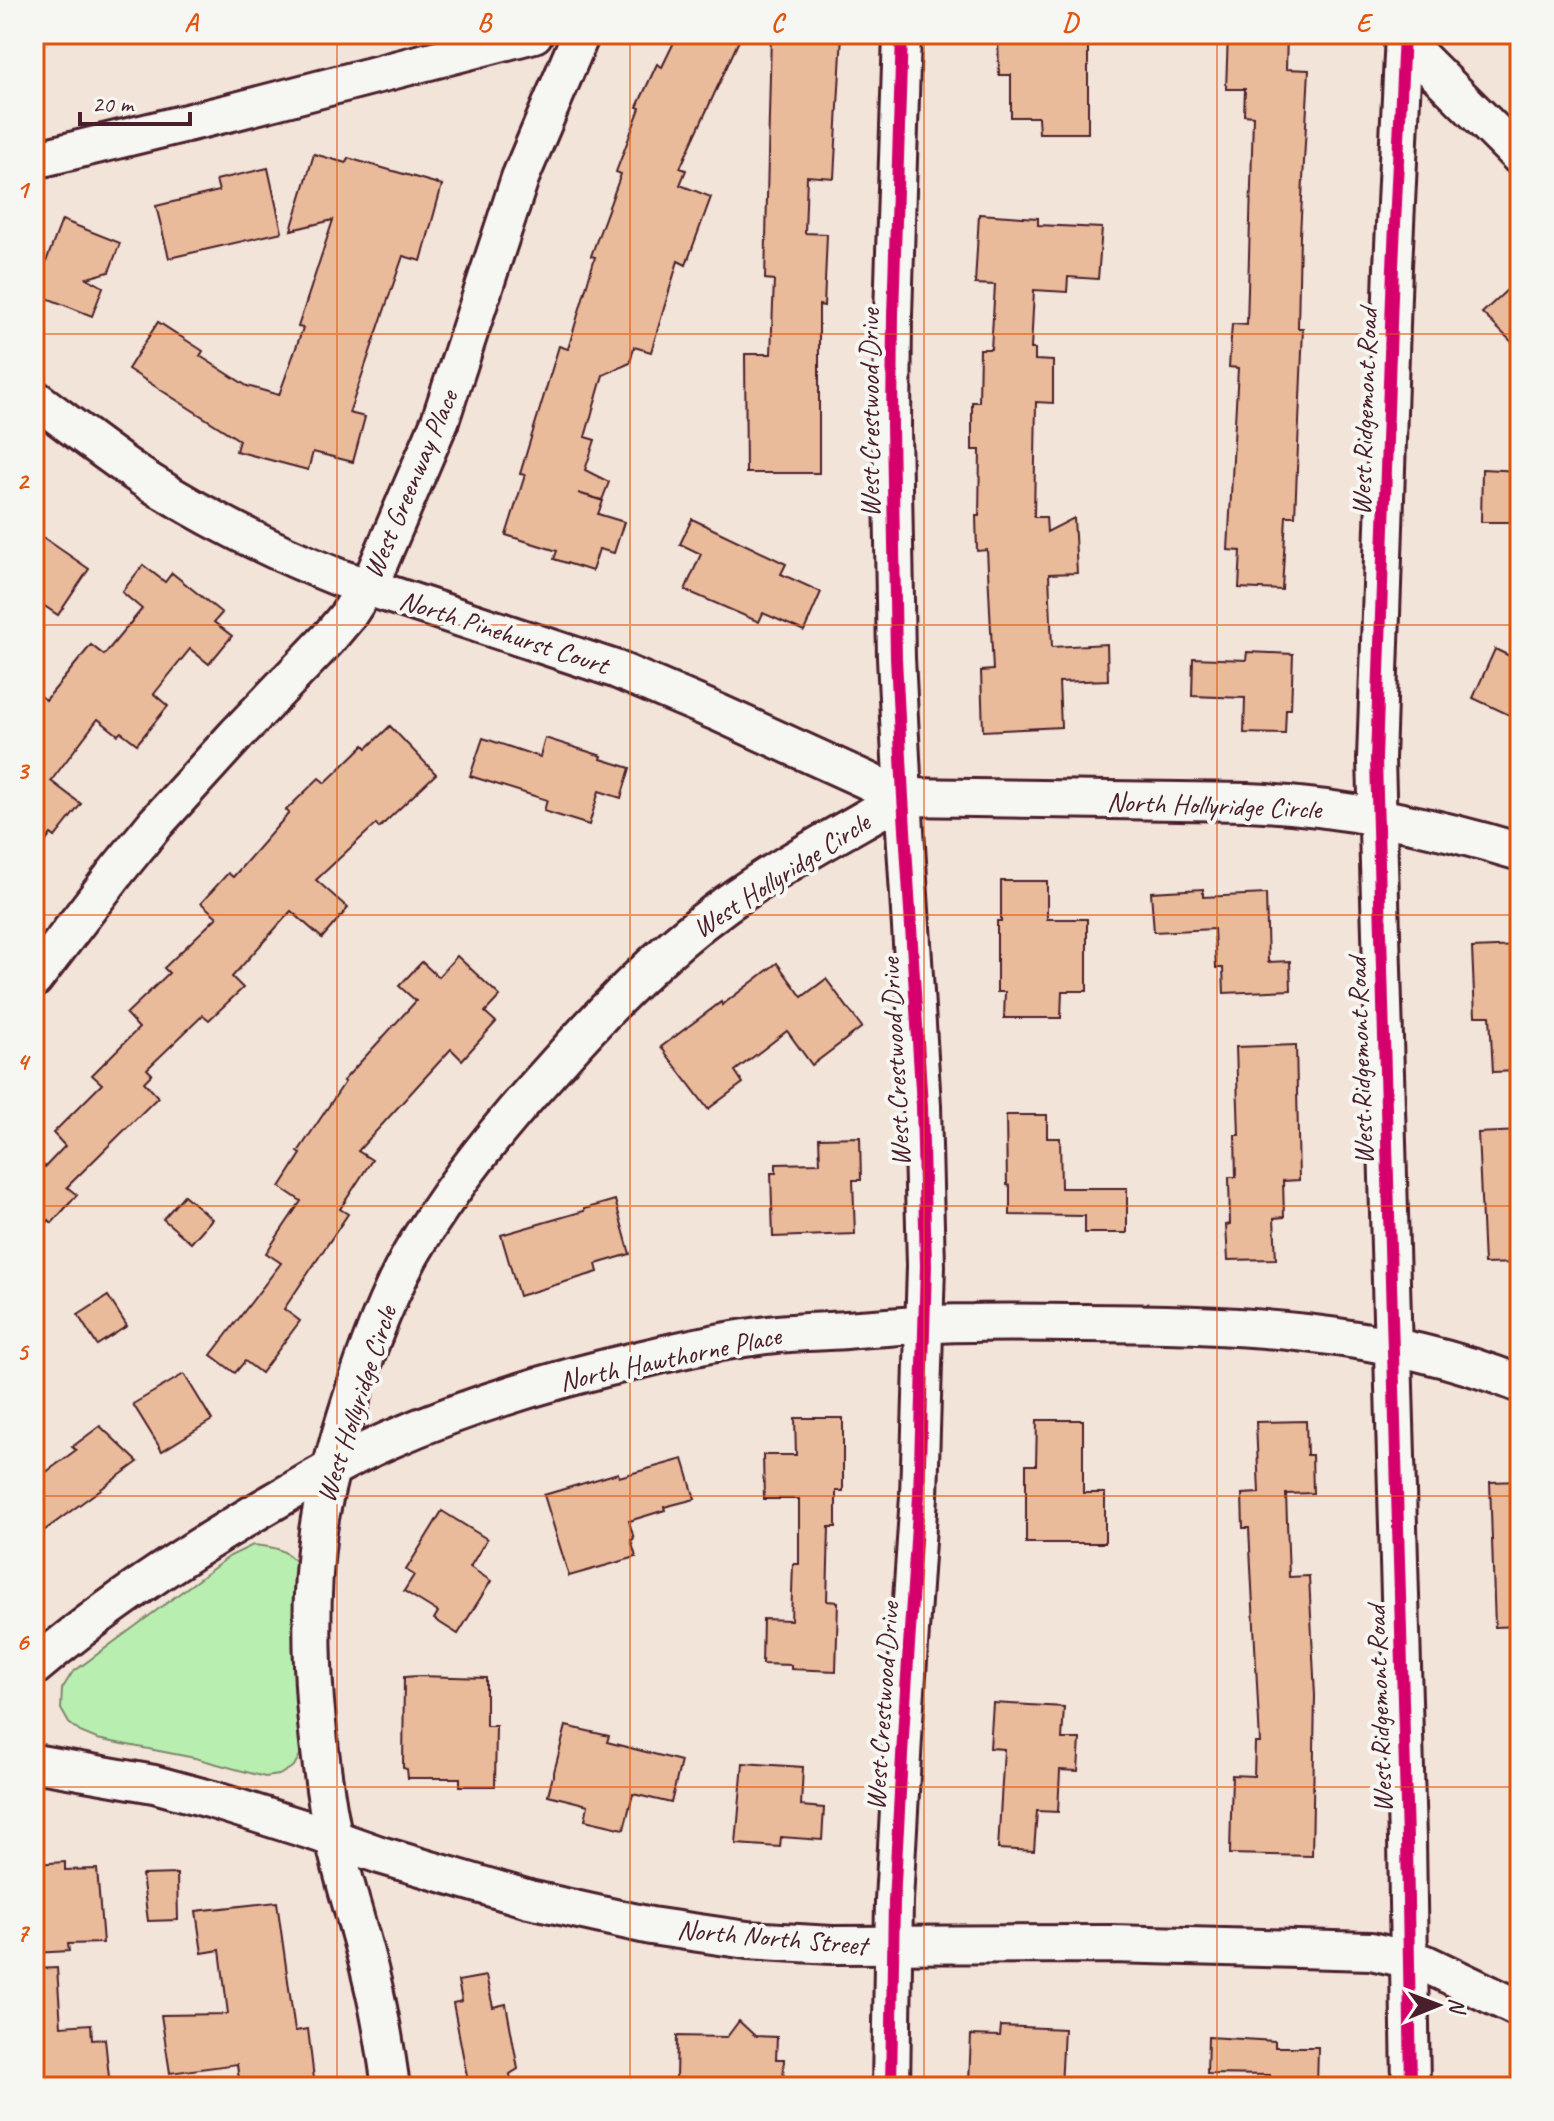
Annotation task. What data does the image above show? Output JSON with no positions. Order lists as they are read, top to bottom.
{
  "streets": {
    "street": [
      "West Ridgemont Road",
      "West Crestwood Drive",
      "West Greenway Place",
      "North Pinehurst Court",
      "North Hollyridge Circle",
      "West Hollyridge Circle",
      "North Hawthorne Place",
      "North North Street"
    ]
  },
  "crossings": [
    ["West Ridgemont Road", "North Hollyridge Circle"],
    ["West Ridgemont Road", "North Hawthorne Place"],
    ["West Ridgemont Road", "North North Street"],
    ["West Crestwood Drive", "North Pinehurst Court"],
    ["West Crestwood Drive", "North Hollyridge Circle"],
    ["West Crestwood Drive", "West Hollyridge Circle"],
    ["West Crestwood Drive", "North Hawthorne Place"],
    ["West Crestwood Drive", "North North Street"],
    ["West Greenway Place", "North Pinehurst Court"],
    ["North Pinehurst Court", "North Hollyridge Circle"],
    ["North Pinehurst Court", "West Hollyridge Circle"],
    ["North Hollyridge Circle", "West Hollyridge Circle"],
    ["West Hollyridge Circle", "North Hawthorne Place"],
    ["West Hollyridge Circle", "North North Street"]
  ],
  "scale_bar": "20 m",
  "north": "right",
  "grid": {
    "columns": [
      "A",
      "B",
      "C",
      "D",
      "E"
    ],
    "rows": [
      "1",
      "2",
      "3",
      "4",
      "5",
      "6",
      "7"
    ]
  }
}
